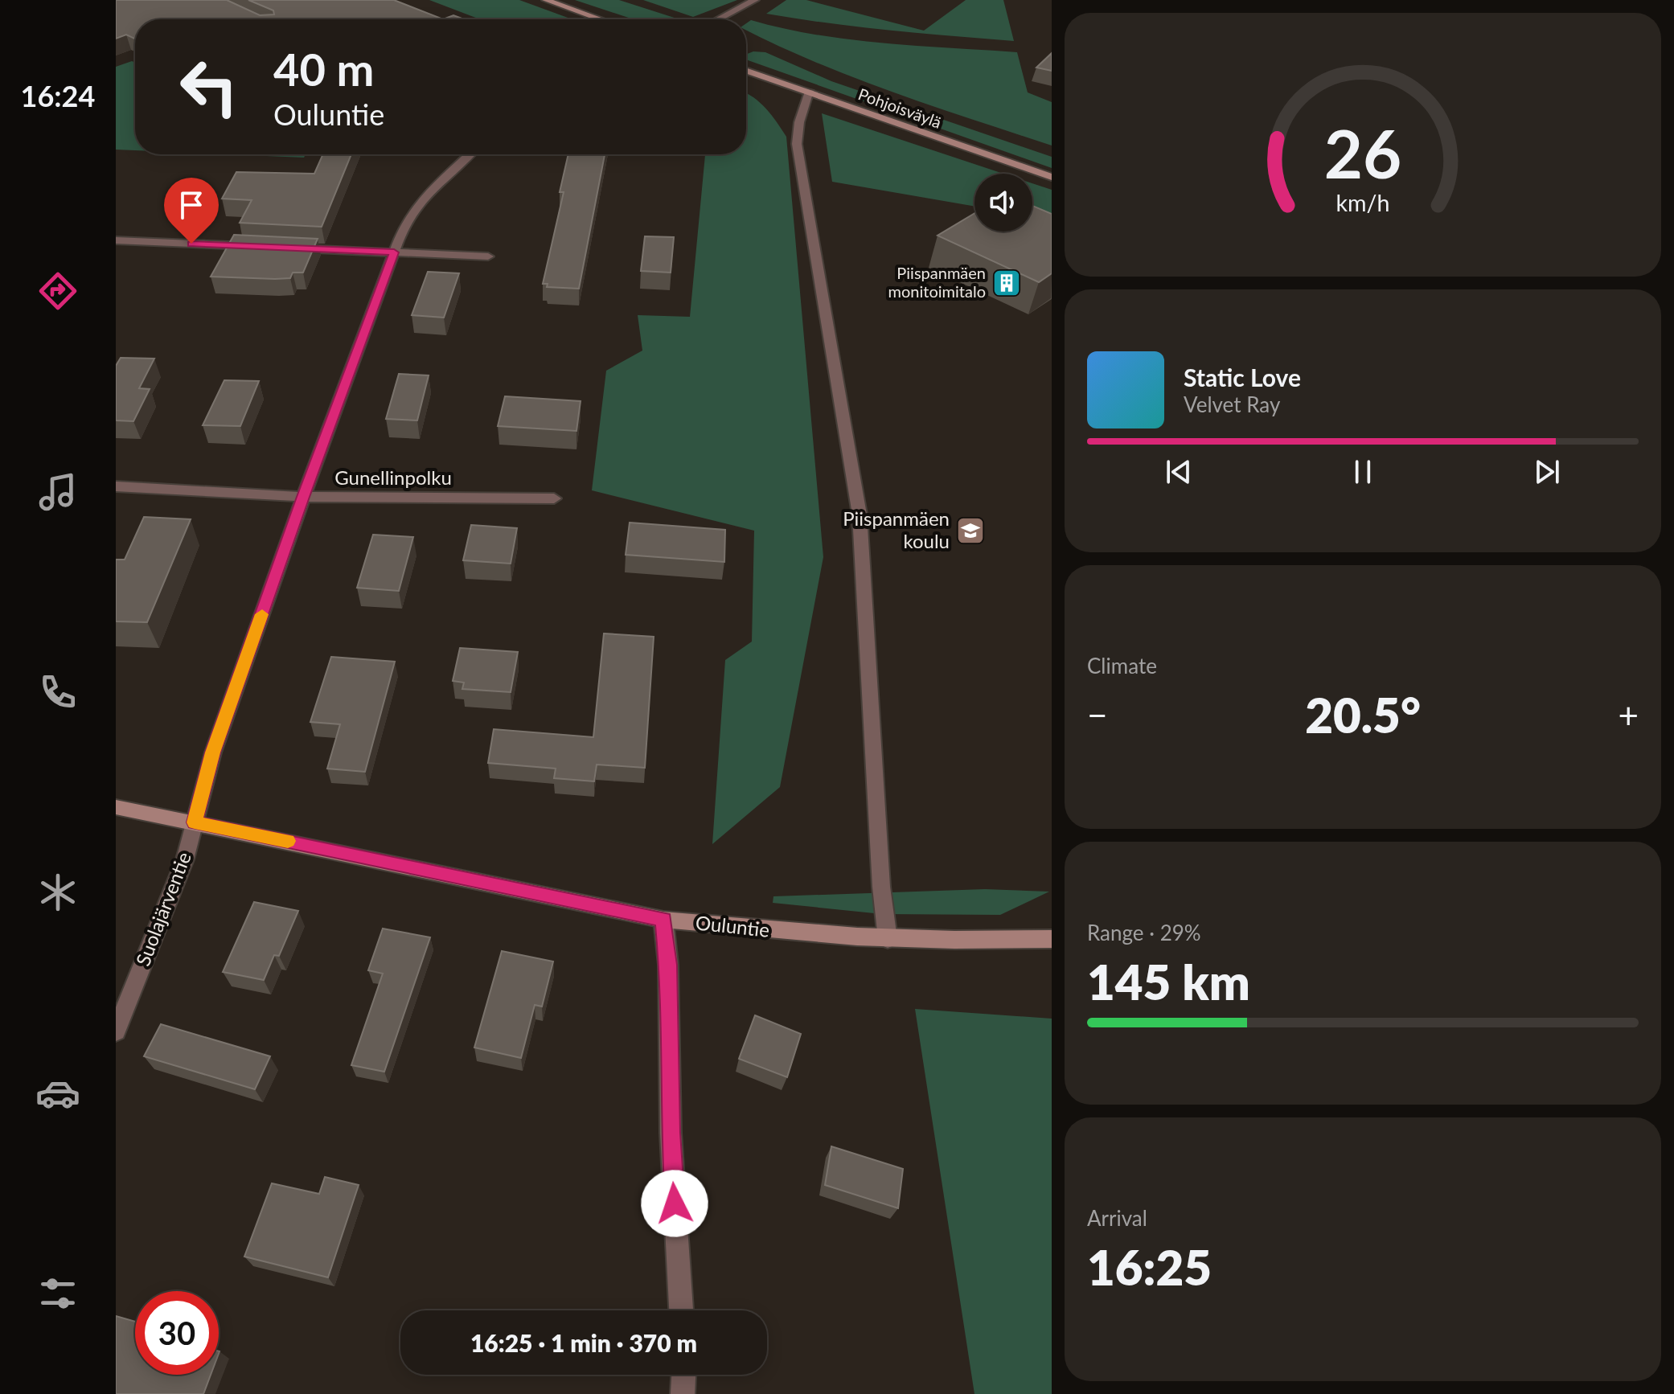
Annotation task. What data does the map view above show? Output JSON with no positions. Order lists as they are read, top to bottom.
{
  "streets": {
    "main road": ["Pohjoisväylä", "Ouluntie"],
    "street": ["Gunellinpolku", "Suolajärventie"]
  },
  "crossings": [
    ["Gunellinpolku", "Suolajärventie"],
    ["Suolajärventie", "Ouluntie"]
  ],
  "places": {
    "building": ["Piispanmäen monitoimitalo"],
    "school or university": ["Piispanmäen koulu"]
  },
  "page": {
    "tabs": "16:24",
    "turn": ["40 m", "Ouluntie"],
    "song": ["Static Love", "Velvet Ray"],
    "tile": [
      "Climate",
      ["Range · 29%", "145 km"],
      ["Arrival", "16:25"]
    ],
    "heat": ["−", "20.5°", "+"],
    "limit": "30",
    "trip": "16:25 · 1 min · 370 m",
    "gauge": ["26", "km/h"]
  }
}
